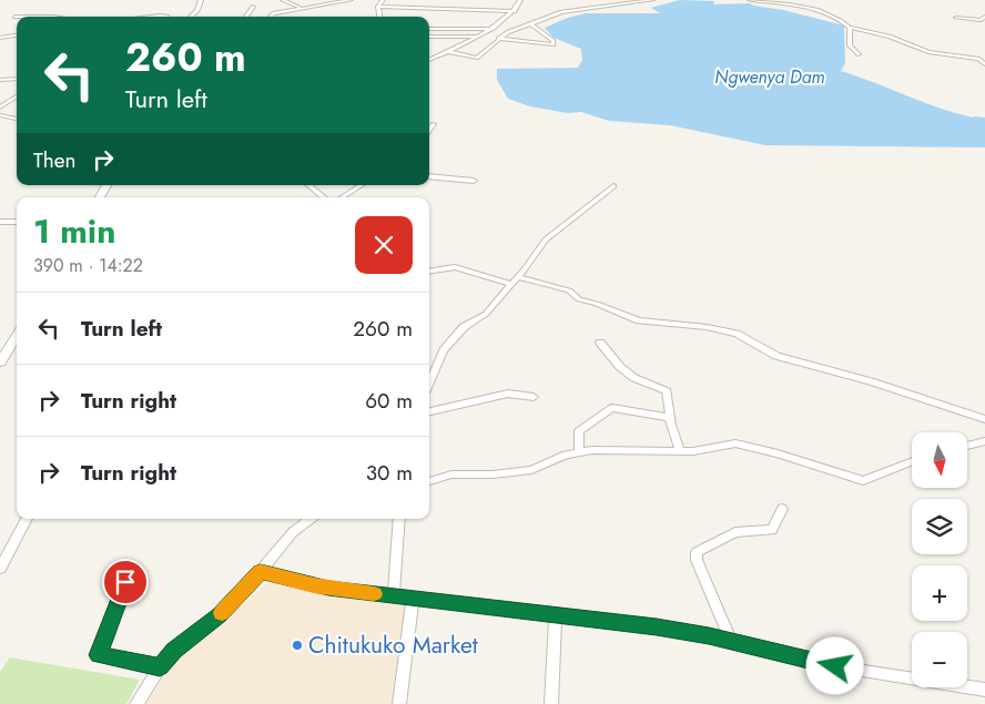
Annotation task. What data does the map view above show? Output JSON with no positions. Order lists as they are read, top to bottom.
{
  "water": ["Ngwenya Dam"],
  "places": ["Chitukuko Market"],
  "north": "bottom",
  "page": {
    "turn": ["260 m", "Turn left"],
    "then": "Then",
    "heading": ["1 min", "390 m · 14:22"],
    "list": [
      {
        "name": "Turn left",
        "value": "260 m"
      },
      {
        "name": "Turn right",
        "value": "60 m"
      },
      {
        "name": "Turn right",
        "value": "30 m"
      }
    ],
    "map_buttons": ["+", "−"]
  }
}
